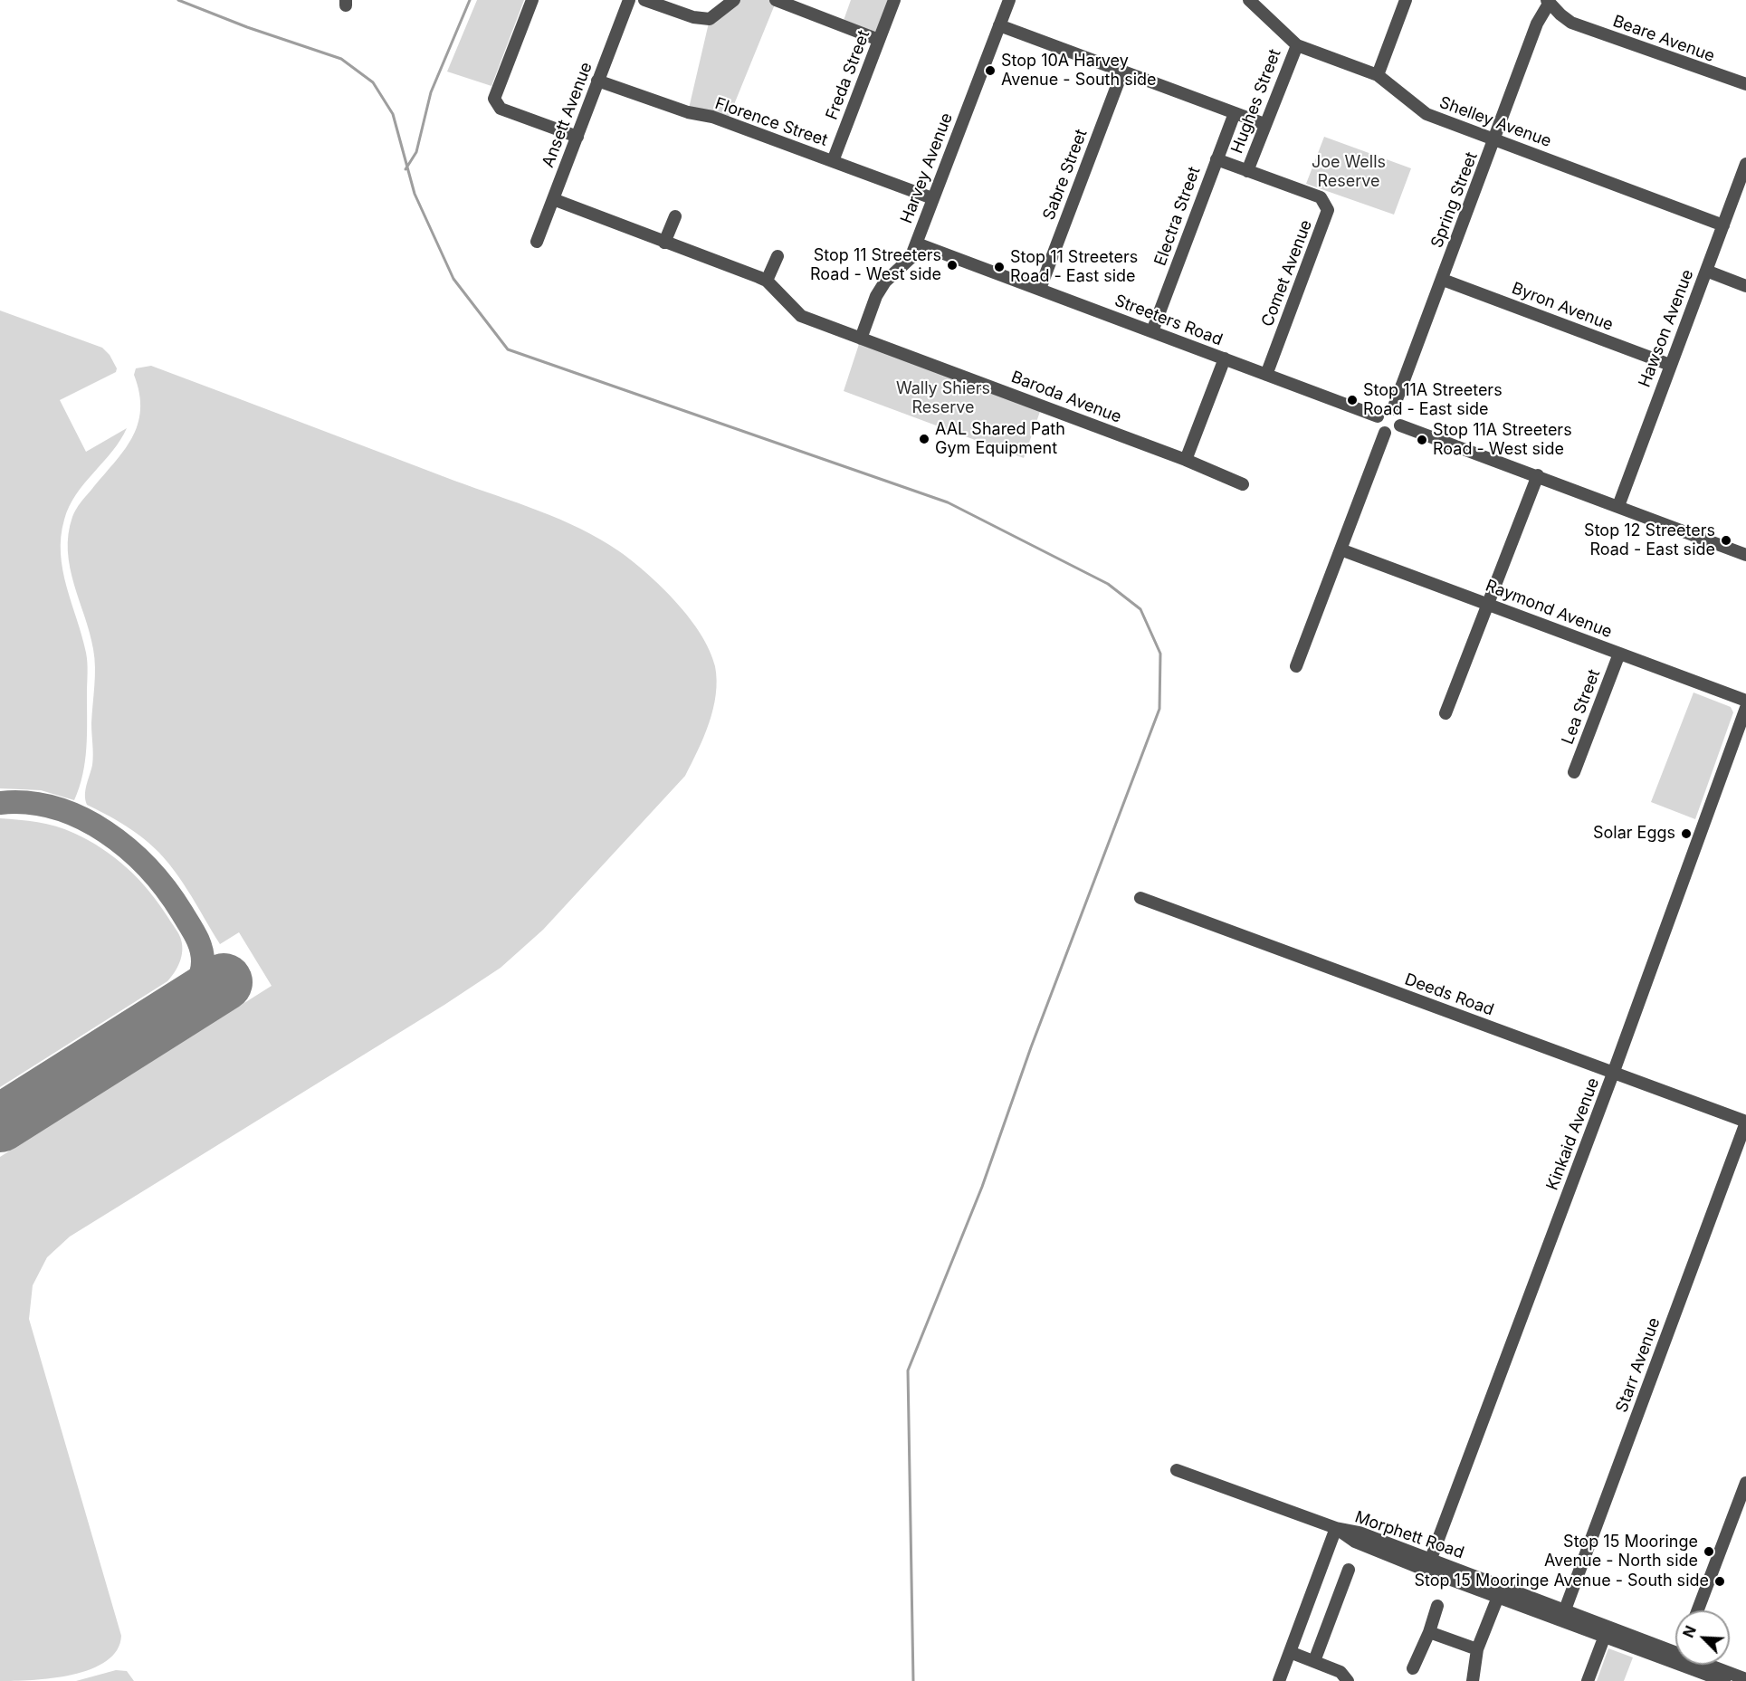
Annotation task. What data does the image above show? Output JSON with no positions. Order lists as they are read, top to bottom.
{
  "streets": {
    "street": [
      "Beare Avenue",
      "Freda Street",
      "Hughes Street",
      "Ansett Avenue",
      "Florence Street",
      "Shelley Avenue",
      "Harvey Avenue",
      "Sabre Street",
      "Spring Street",
      "Electra Street",
      "Comet Avenue",
      "Byron Avenue",
      "Streeters Road",
      "Hawson Avenue",
      "Baroda Avenue",
      "Raymond Avenue",
      "Lea Street",
      "Deeds Road",
      "Kinkaid Avenue",
      "Starr Avenue",
      "Morphett Road"
    ]
  },
  "crossings": [
    ["Beare Avenue", "Spring Street"],
    ["Freda Street", "Florence Street"],
    ["Hughes Street", "Shelley Avenue"],
    ["Hughes Street", "Comet Avenue"],
    ["Ansett Avenue", "Florence Street"],
    ["Ansett Avenue", "Baroda Avenue"],
    ["Florence Street", "Harvey Avenue"],
    ["Shelley Avenue", "Spring Street"],
    ["Shelley Avenue", "Hawson Avenue"],
    ["Harvey Avenue", "Streeters Road"],
    ["Harvey Avenue", "Baroda Avenue"],
    ["Sabre Street", "Streeters Road"],
    ["Spring Street", "Byron Avenue"],
    ["Spring Street", "Streeters Road"],
    ["Electra Street", "Comet Avenue"],
    ["Electra Street", "Streeters Road"],
    ["Comet Avenue", "Streeters Road"],
    ["Byron Avenue", "Hawson Avenue"],
    ["Raymond Avenue", "Lea Street"],
    ["Deeds Road", "Kinkaid Avenue"],
    ["Deeds Road", "Starr Avenue"],
    ["Kinkaid Avenue", "Morphett Road"],
    ["Starr Avenue", "Morphett Road"]
  ],
  "parks": ["Joe Wells Reserve", "Wally Shiers Reserve"],
  "places": [
    "Stop 10A Harvey Avenue - South side",
    "Stop 11 Streeters Road - West side",
    "Stop 11 Streeters Road - East side",
    "Stop 11A Streeters Road - East side",
    "AAL Shared Path Gym Equipment",
    "Stop 11A Streeters Road - West side",
    "Stop 12 Streeters Road - East side",
    "Solar Eggs",
    "Stop 15 Mooringe Avenue - North side",
    "Stop 15 Mooringe Avenue - South side"
  ],
  "north": "top left"
}
